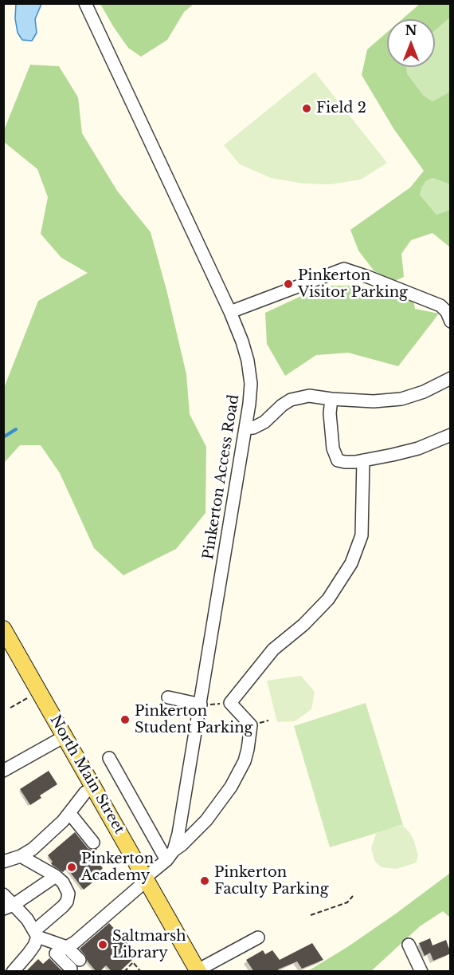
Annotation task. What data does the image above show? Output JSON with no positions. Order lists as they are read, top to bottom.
{
  "streets": {
    "main road": ["North Main Street"],
    "street": ["Pinkerton Access Road"]
  },
  "places": [
    "Field 2",
    "Pinkerton Visitor Parking",
    "Pinkerton Student Parking",
    "Pinkerton Academy",
    "Pinkerton Faculty Parking",
    "Saltmarsh Library"
  ],
  "north": "top"
}
